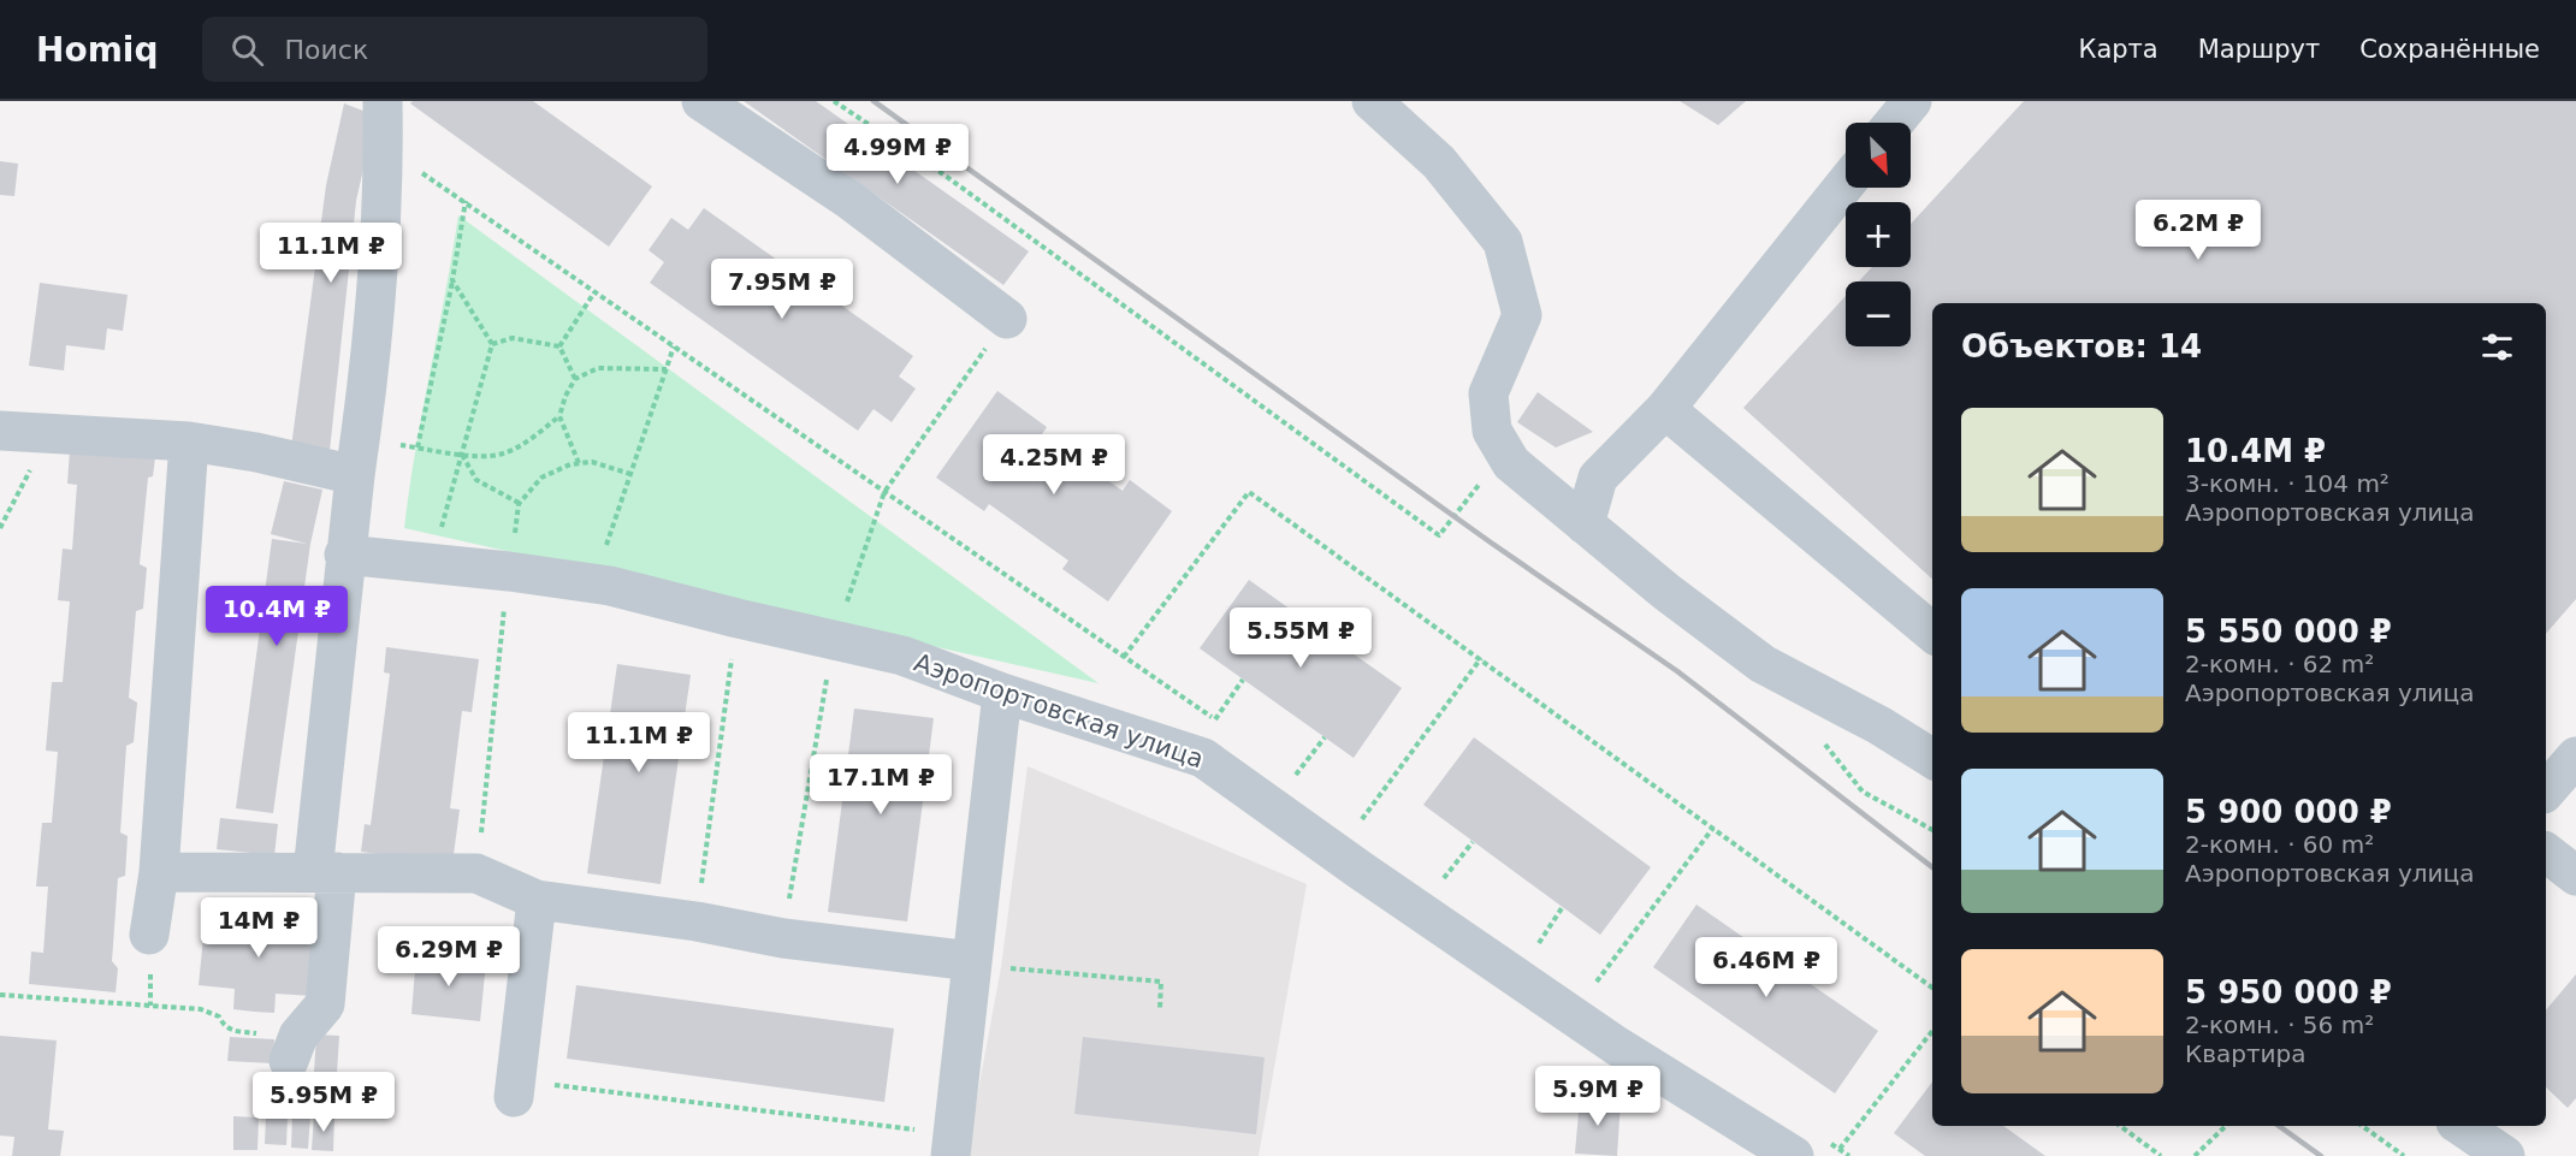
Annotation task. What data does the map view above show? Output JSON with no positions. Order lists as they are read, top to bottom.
{
  "streets": {
    "street": ["Аэропортовская улица"]
  },
  "north": "bottom right",
  "page": {
    "header": "Homiq",
    "search": "Поиск",
    "nav": ["Карта", "Маршрут", "Сохранённые"],
    "map_buttons": ["+", "−"],
    "price": [
      "4.99M ₽",
      "6.2M ₽",
      "11.1M ₽",
      "7.95M ₽",
      "4.25M ₽",
      "10.4M ₽",
      "5.55M ₽",
      "11.1M ₽",
      "17.1M ₽",
      "14M ₽",
      "6.29M ₽",
      "6.46M ₽",
      "5.9M ₽",
      "5.95M ₽"
    ],
    "heading": "Объектов: 14",
    "list": [
      {
        "name": "10.4M ₽",
        "note": "3-комн. · 104 m² · Аэропортовская улица"
      },
      {
        "name": "5 550 000 ₽",
        "note": "2-комн. · 62 m² · Аэропортовская улица"
      },
      {
        "name": "5 900 000 ₽",
        "note": "2-комн. · 60 m² · Аэропортовская улица"
      },
      {
        "name": "5 950 000 ₽",
        "note": "2-комн. · 56 m² · Квартира"
      }
    ]
  }
}
